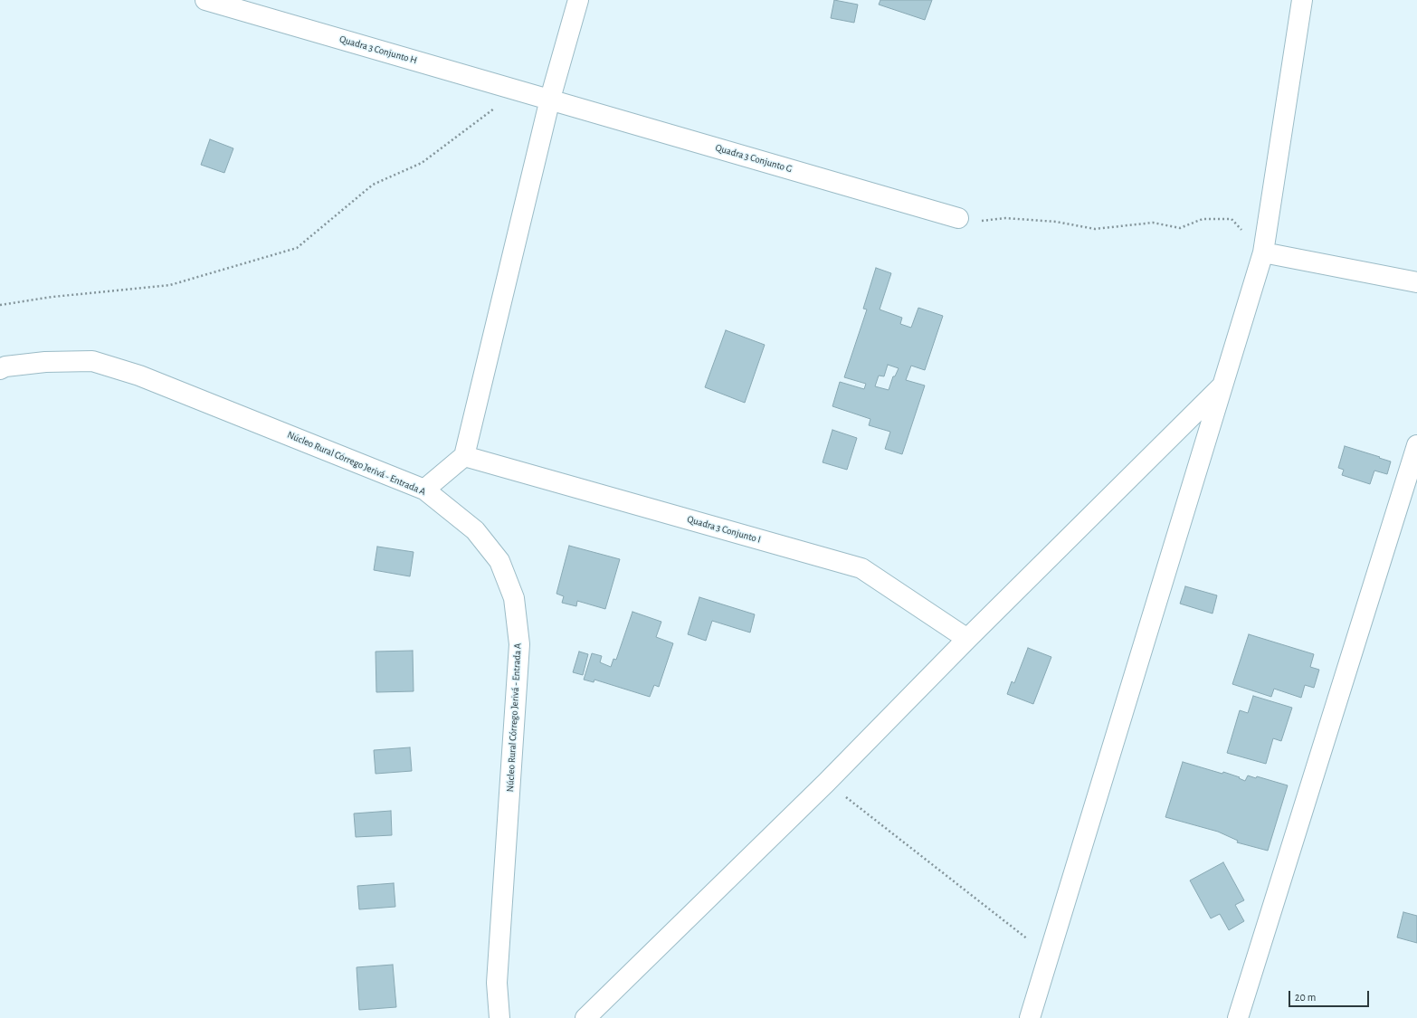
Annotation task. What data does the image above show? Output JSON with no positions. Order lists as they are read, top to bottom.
{
  "streets": {
    "street": [
      "Quadra 3 Conjunto H",
      "Quadra 3 Conjunto G",
      "Núcleo Rural Córrego Jerivá - Entrada A",
      "Quadra 3 Conjunto I"
    ]
  },
  "crossings": [
    ["Quadra 3 Conjunto H", "Quadra 3 Conjunto G"]
  ],
  "scale_bar": "20 m"
}
